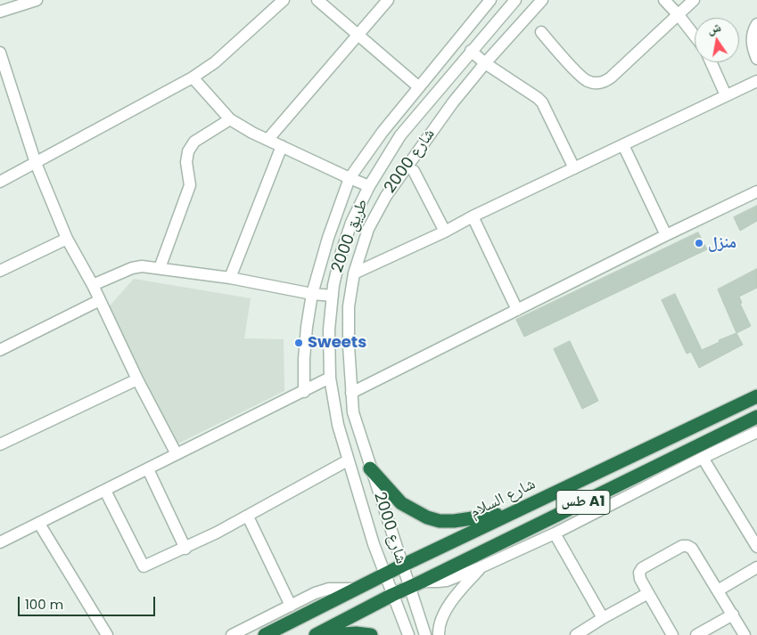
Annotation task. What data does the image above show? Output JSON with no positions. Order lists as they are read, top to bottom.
{
  "streets": {
    "highway": ["شارع السلام", "طس A1"],
    "street": ["شارع 2000", "طريق 2000"]
  },
  "crossings": [
    ["شارع 2000", "شارع السلام"],
    ["شارع 2000", "طس A1"],
    ["طريق 2000", "شارع السلام"],
    ["طريق 2000", "طس A1"]
  ],
  "places": ["منزل", "Sweets"],
  "scale_bar": "100 m",
  "north": "top"
}
